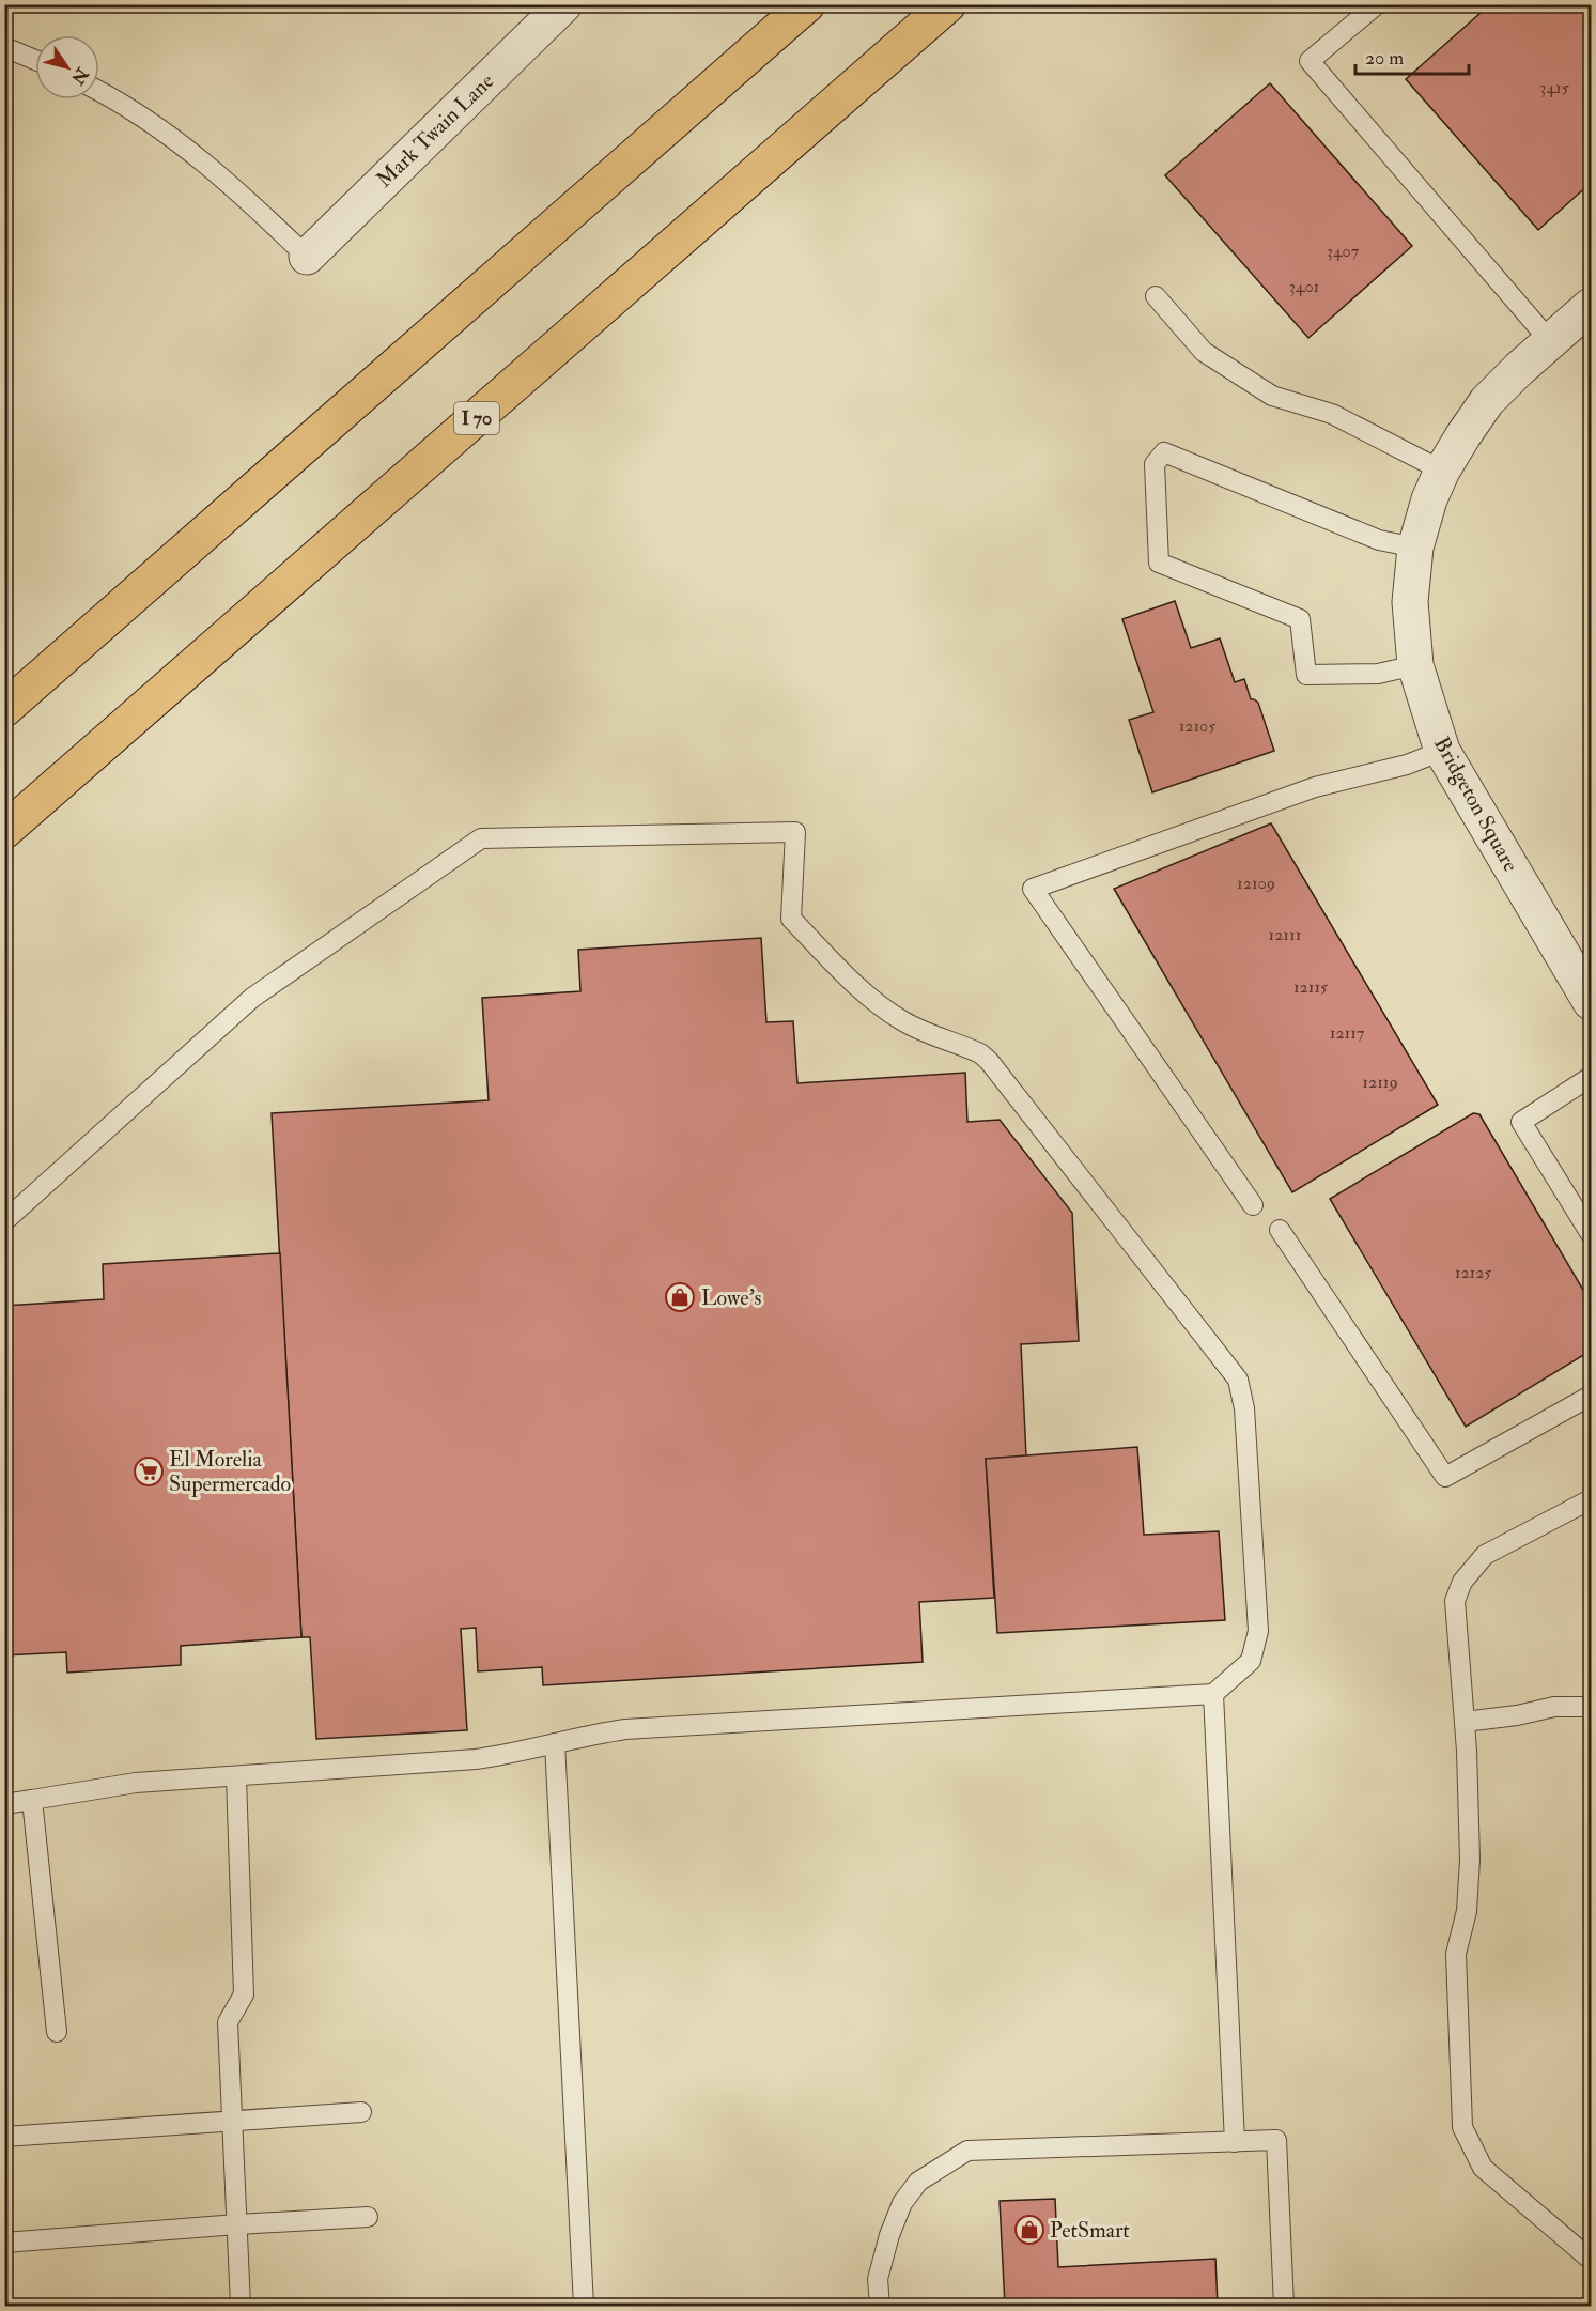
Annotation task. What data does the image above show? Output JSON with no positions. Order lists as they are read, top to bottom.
{
  "streets": {
    "highway": ["I 70"],
    "street": ["Mark Twain Lane", "Bridgeton Square"]
  },
  "places": {
    "shop": ["Lowe's", "PetSmart"],
    "supermarket": ["El Morelia Supermercado"]
  },
  "house_numbers": [
    "3415",
    "3407",
    "3401",
    "12105",
    "12109",
    "12111",
    "12115",
    "12117",
    "12119",
    "12125"
  ],
  "scale_bar": "20 m",
  "north": "bottom right"
}
